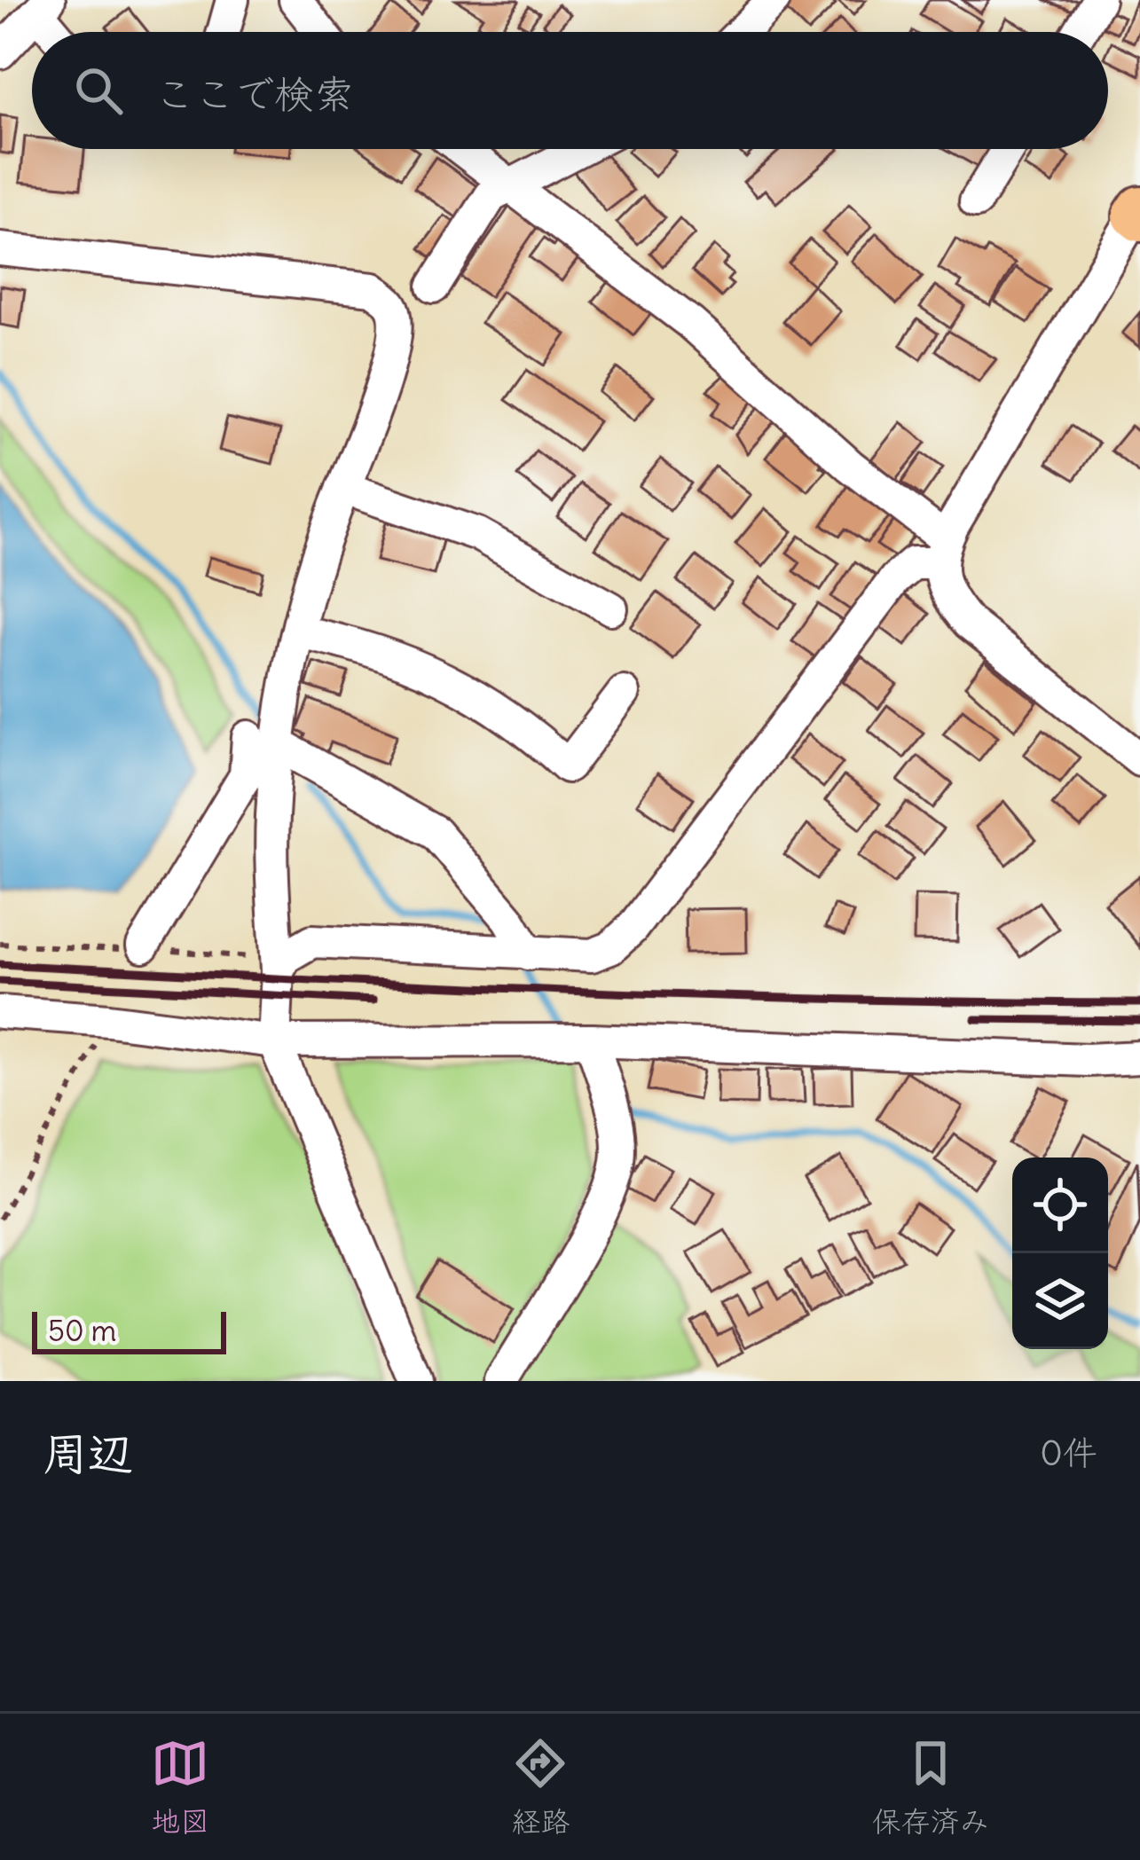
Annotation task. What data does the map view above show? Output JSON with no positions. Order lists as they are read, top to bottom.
{
  "scale_bar": "50 m",
  "page": {
    "search": "ここで検索",
    "scale": "50 m",
    "heading": ["周辺", "0件"],
    "nav": ["地図", "経路", "保存済み"]
  }
}
